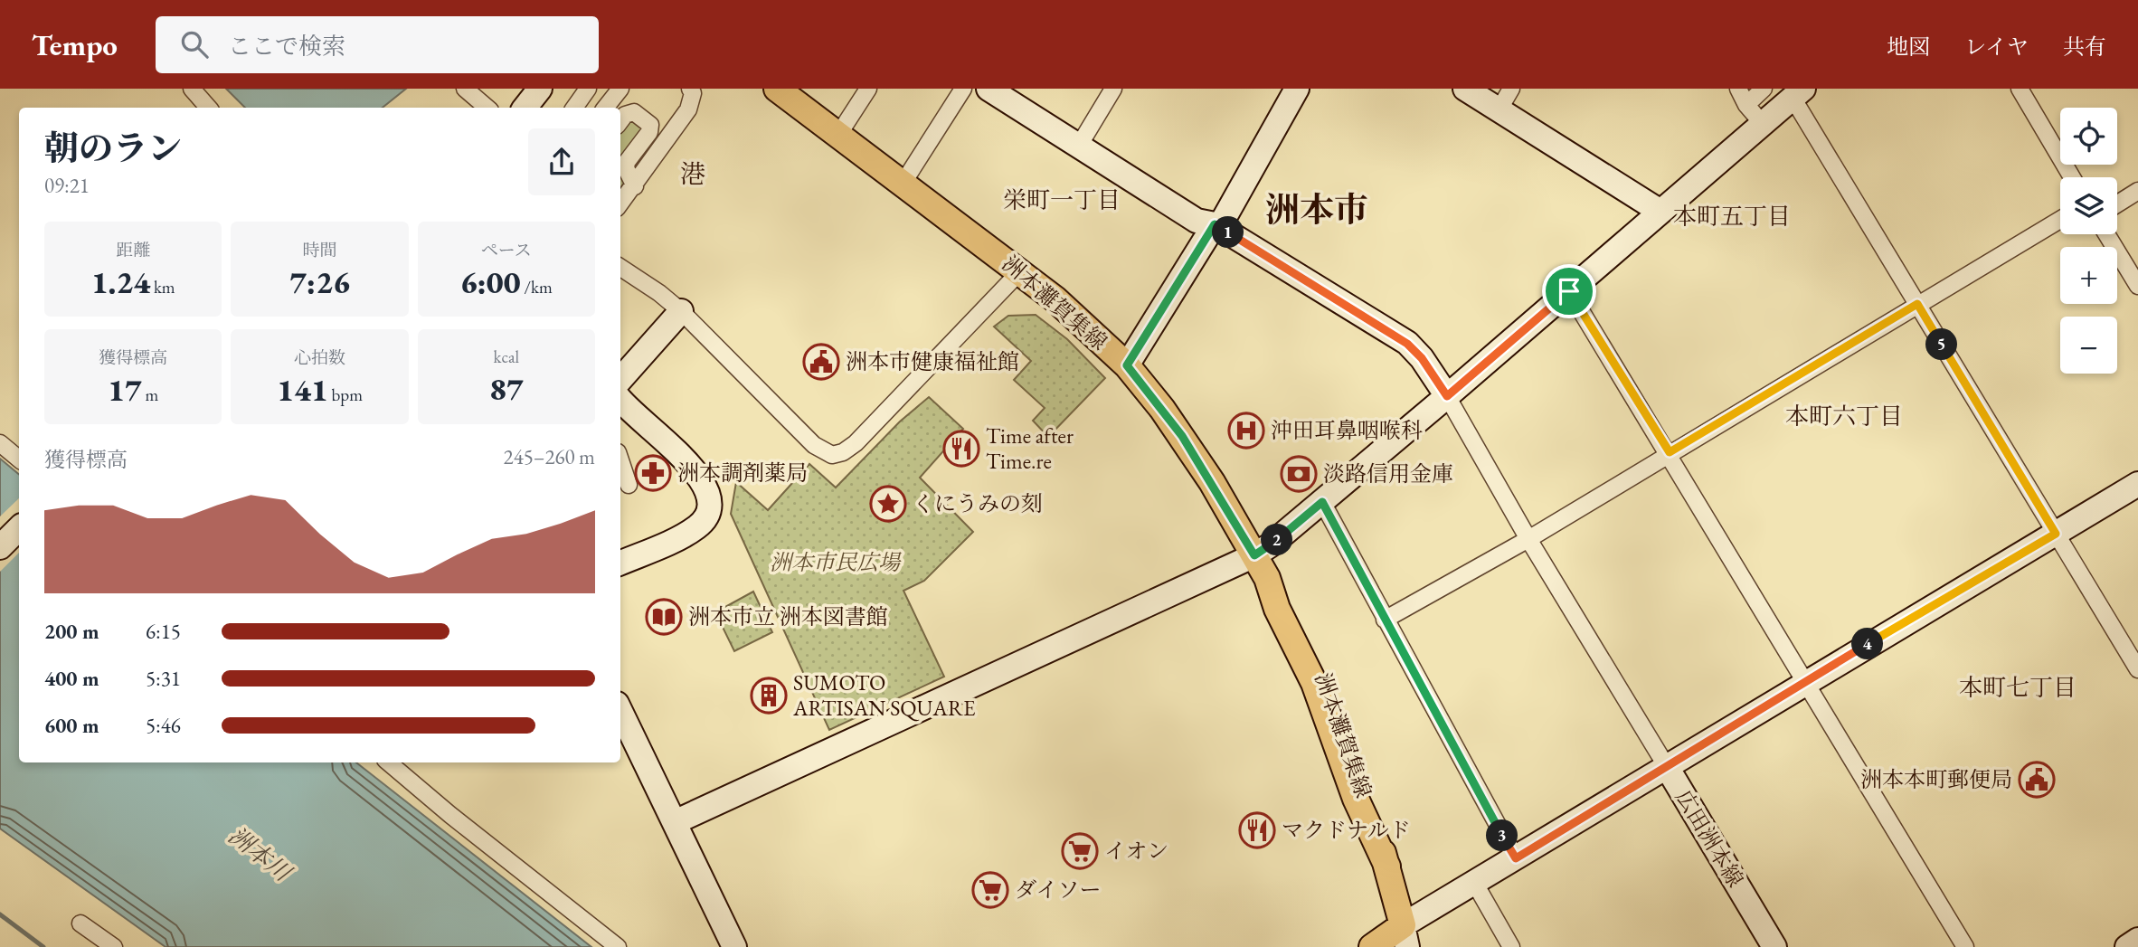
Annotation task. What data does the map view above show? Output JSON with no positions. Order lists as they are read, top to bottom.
{
  "streets": {
    "main road": ["洲本灘賀集線"],
    "street": ["広田洲本線"]
  },
  "crossings": [
    ["洲本灘賀集線", "広田洲本線"]
  ],
  "districts": [
    "港",
    "栄町一丁目",
    "洲本市",
    "本町五丁目",
    "本町六丁目",
    "本町七丁目"
  ],
  "water": ["洲本川"],
  "parks": ["洲本市民広場"],
  "places": {
    "public building": ["洲本市健康福祉館", "洲本本町郵便局"],
    "hospital": ["沖田耳鼻咽喉科"],
    "restaurant": ["Time after Time.re", "マクドナルド"],
    "pharmacy": ["洲本調剤薬局"],
    "bank": ["淡路信用金庫"],
    "place": ["くにうみの刻"],
    "library": ["洲本市立 洲本図書館"],
    "building": ["SUMOTO ARTISAN SQUARE"],
    "supermarket": ["イオン", "ダイソー"]
  },
  "page": {
    "header": "Tempo",
    "search": "ここで検索",
    "nav": ["地図", "レイヤ", "共有"],
    "map_buttons": ["+", "−"],
    "heading": ["朝のラン", "09:21"],
    "stats": [
      ["距離", "1.24 km"],
      ["時間", "7:26"],
      ["ペース", "6:00 /km"],
      ["獲得標高", "17 m"],
      ["心拍数", "141 bpm"],
      ["kcal", "87"]
    ],
    "pins": [
      "1",
      "5",
      "2",
      "4",
      "3"
    ],
    "chart": ["獲得標高", "245–260 m"],
    "list": [
      {
        "name": "200 m",
        "note": "6:15"
      },
      {
        "name": "400 m",
        "note": "5:31"
      },
      {
        "name": "600 m",
        "note": "5:46"
      }
    ]
  }
}
